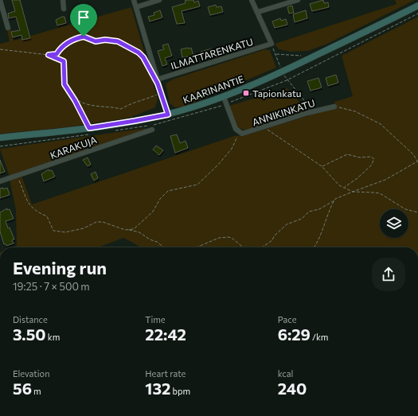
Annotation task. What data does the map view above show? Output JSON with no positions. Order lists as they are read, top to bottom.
{
  "streets": {
    "main road": ["KAARINANTIE"],
    "street": ["ILMATTARENKATU", "ANNIKINKATU", "KARAKUJA"]
  },
  "places": {
    "transit": ["Tapionkatu"]
  },
  "page": {
    "heading": ["Evening run", "19:25 · 7 × 500 m"],
    "stats": [
      ["Distance", "3.50 km"],
      ["Time", "22:42"],
      ["Pace", "6:29 /km"],
      ["Elevation", "56 m"],
      ["Heart rate", "132 bpm"],
      ["kcal", "240"]
    ]
  }
}
